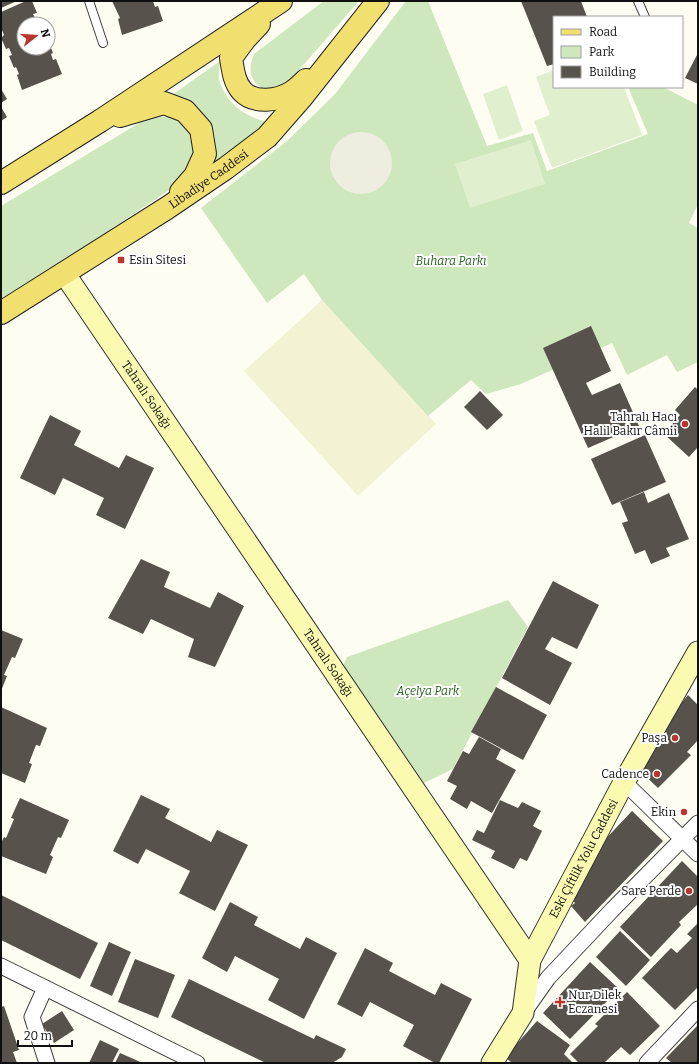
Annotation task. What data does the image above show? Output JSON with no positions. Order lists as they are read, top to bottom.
{
  "streets": {
    "main road": ["Libadiye Caddesi"],
    "street": ["Tahralı Sokağı", "Eski Çiftlik Yolu Caddesi"]
  },
  "crossings": [
    ["Libadiye Caddesi", "Tahralı Sokağı"],
    ["Tahralı Sokağı", "Eski Çiftlik Yolu Caddesi"]
  ],
  "parks": ["Buhara Parkı", "Açelya Park"],
  "places": {
    "transit": ["Esin Sitesi"],
    "other": [
      "Tahralı Hacı Halil Bakır Câmii",
      "Paşa",
      "Cadence",
      "Ekin",
      "Sare Perde"
    ],
    "health": ["Nur Dilek Eczanesi"]
  },
  "legend": ["Road", "Park", "Building"],
  "scale_bar": "20 m",
  "north": "right"
}
